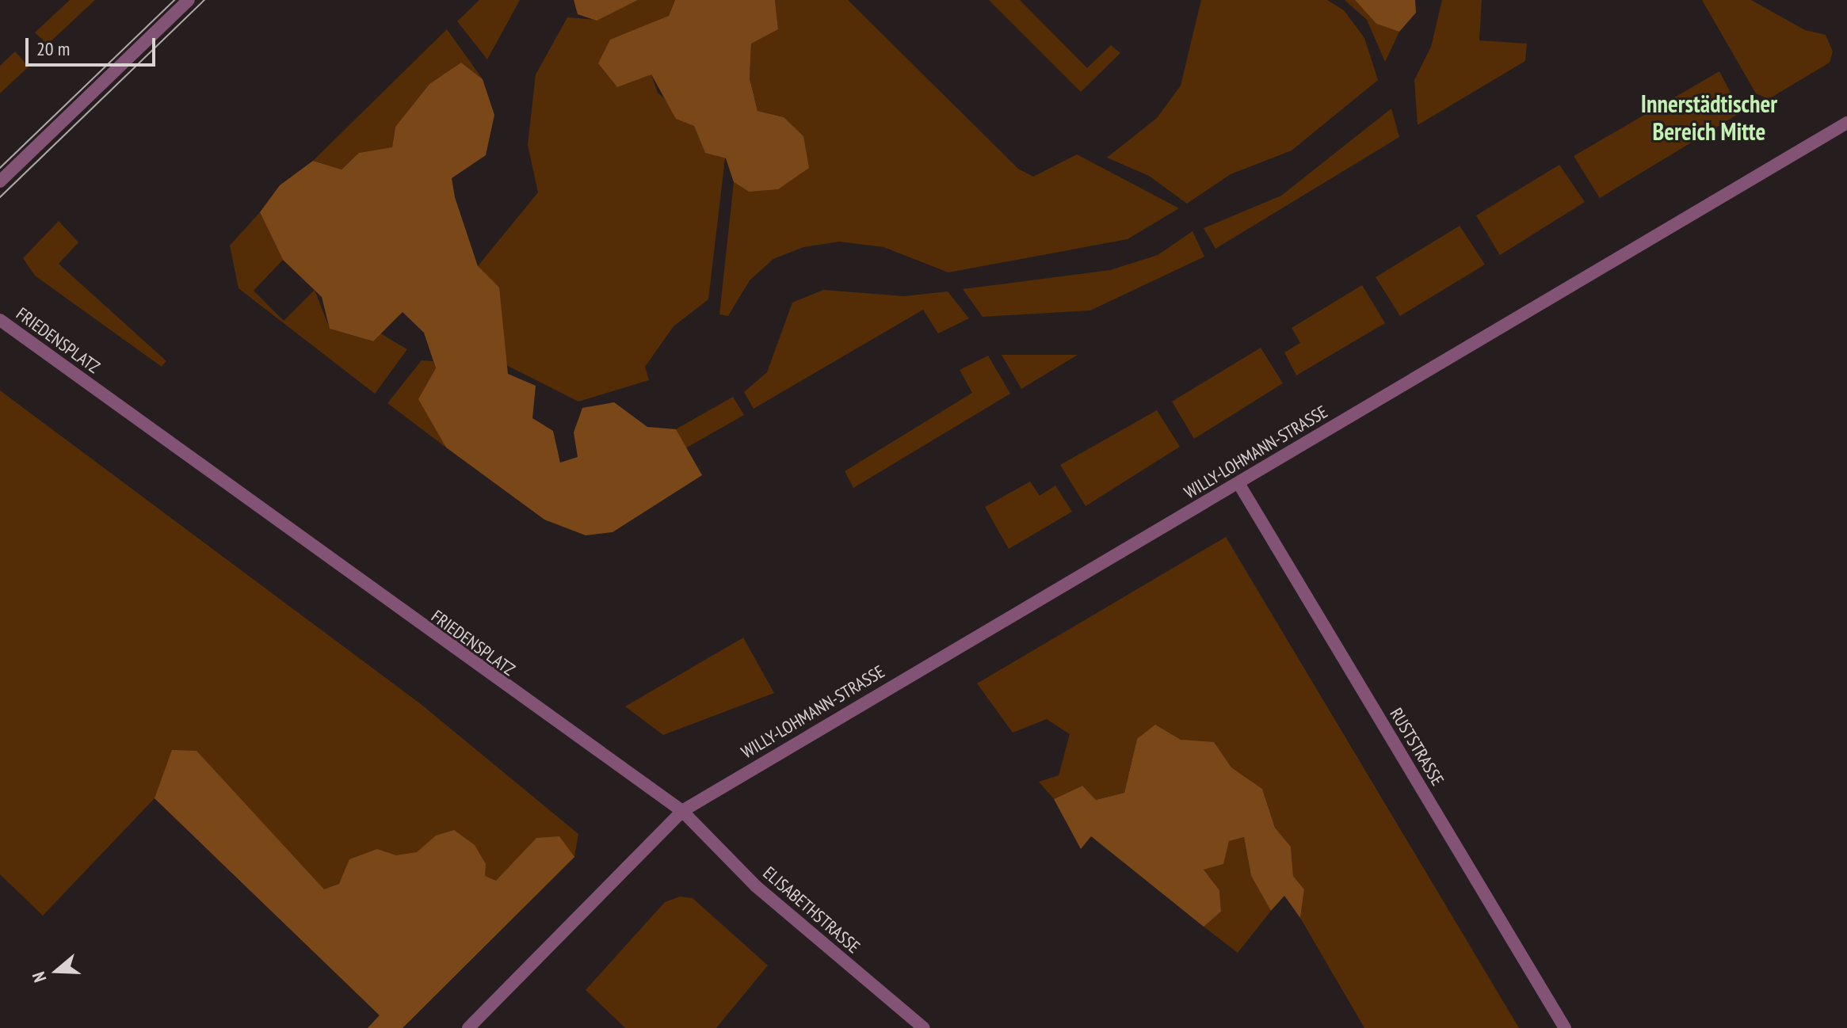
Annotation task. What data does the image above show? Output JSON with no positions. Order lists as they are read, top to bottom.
{
  "streets": {
    "street": [
      "FRIEDENSPLATZ",
      "WILLY-LOHMANN-STRASSE",
      "RUSTSTRASSE",
      "ELISABETHSTRASSE"
    ]
  },
  "crossings": [
    ["FRIEDENSPLATZ", "WILLY-LOHMANN-STRASSE"],
    ["FRIEDENSPLATZ", "ELISABETHSTRASSE"],
    ["WILLY-LOHMANN-STRASSE", "RUSTSTRASSE"],
    ["WILLY-LOHMANN-STRASSE", "ELISABETHSTRASSE"]
  ],
  "districts": ["Innerstädtischer Bereich Mitte"],
  "scale_bar": "20 m",
  "north": "left"
}
